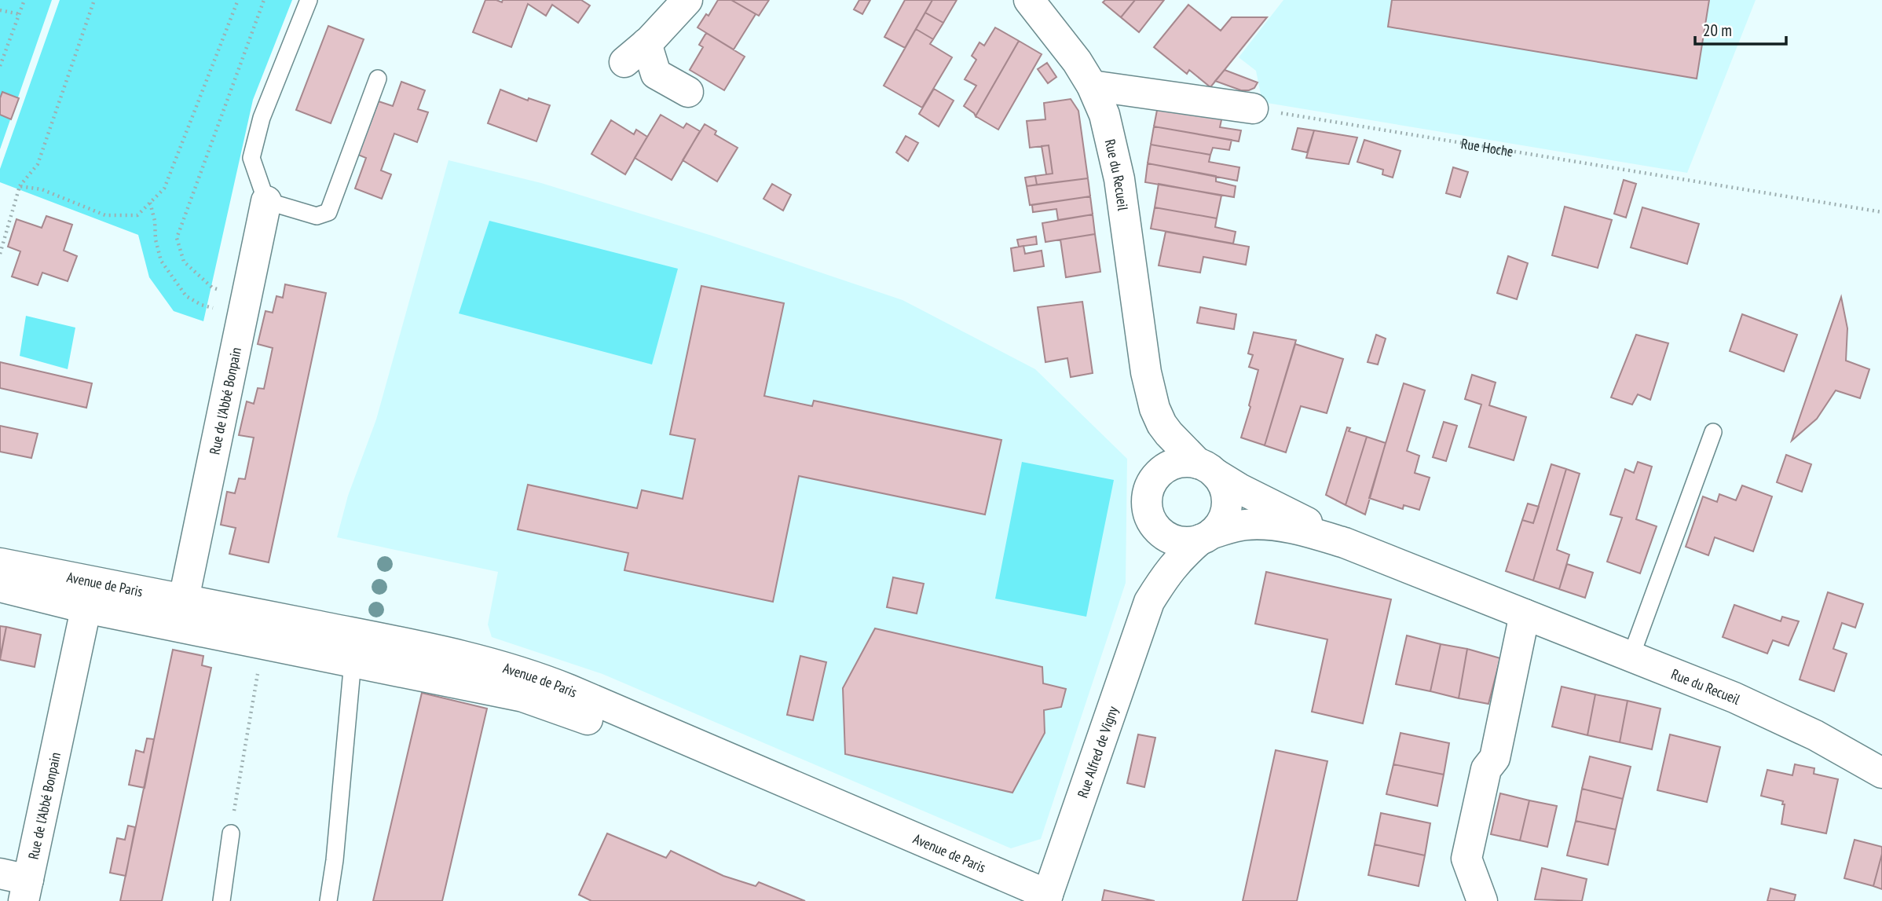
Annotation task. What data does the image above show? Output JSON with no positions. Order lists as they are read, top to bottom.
{
  "streets": {
    "street": [
      "Rue du Recueil",
      "Rue de l'Abbé Bonpain",
      "Avenue de Paris",
      "Rue Alfred de Vigny"
    ],
    "path": ["Rue Hoche"]
  },
  "crossings": [
    ["Rue du Recueil", "Rue Alfred de Vigny"],
    ["Rue de l'Abbé Bonpain", "Avenue de Paris"],
    ["Avenue de Paris", "Rue Alfred de Vigny"]
  ],
  "scale_bar": "20 m"
}
